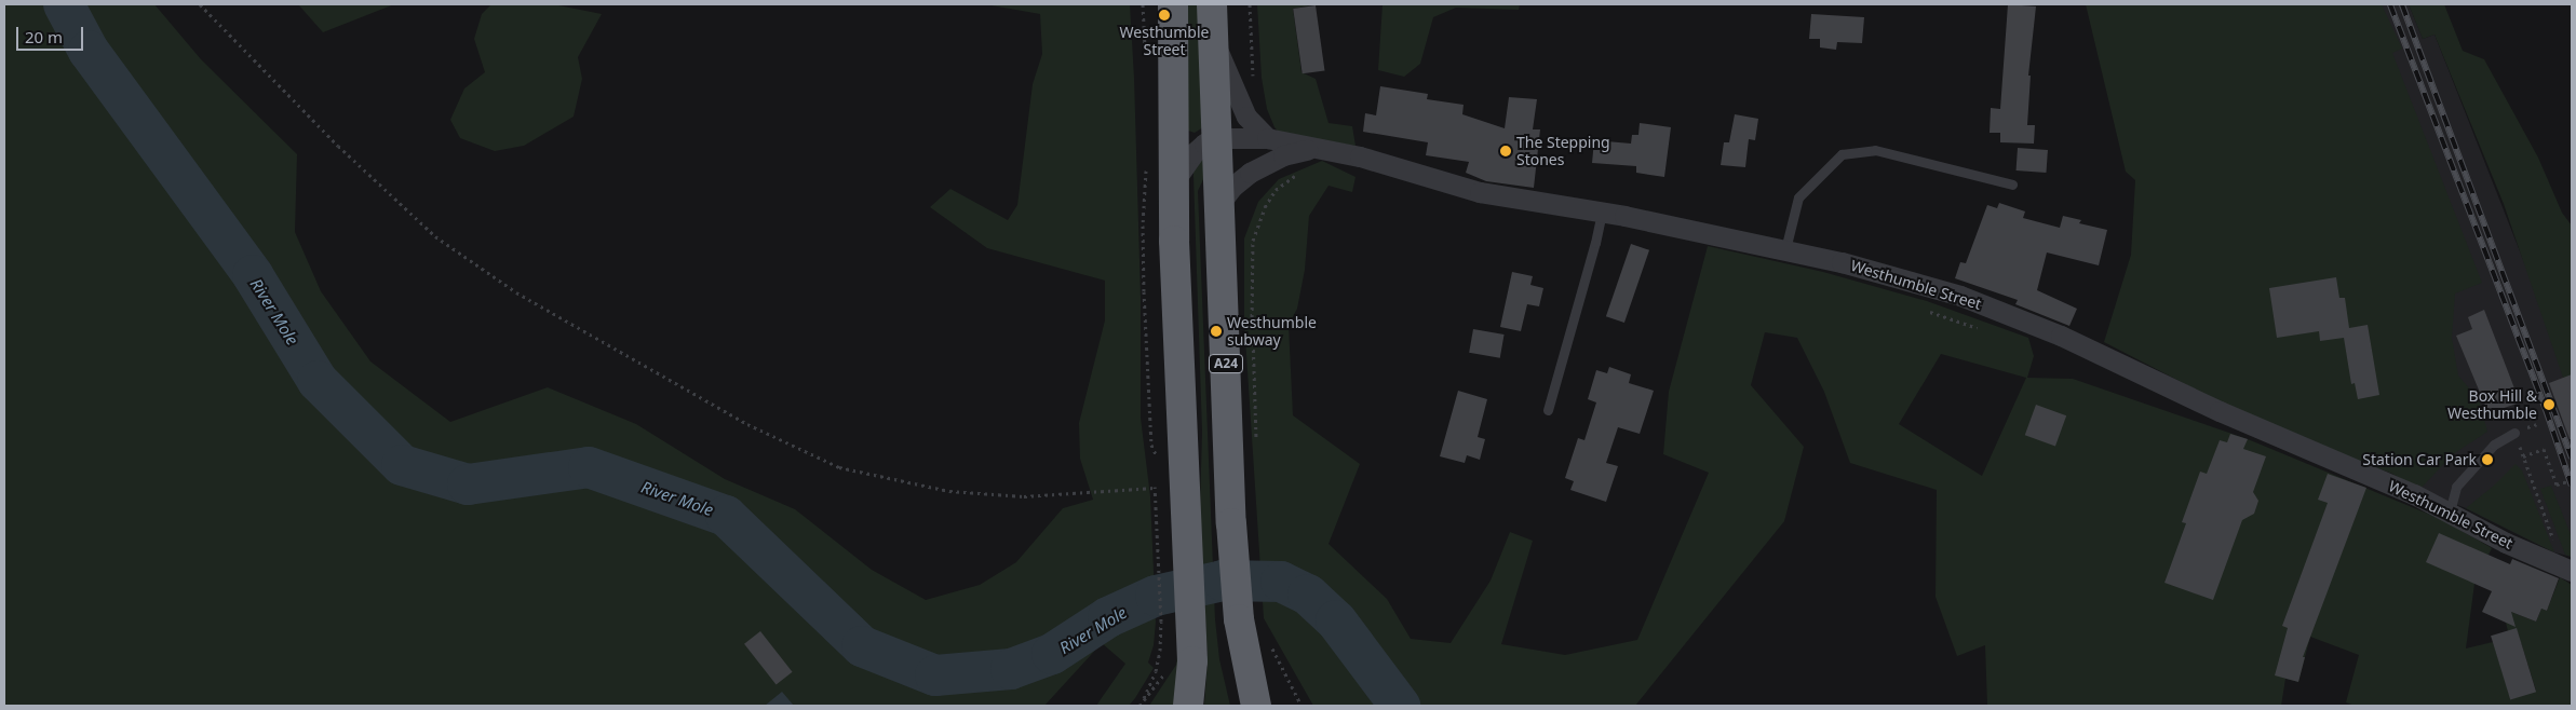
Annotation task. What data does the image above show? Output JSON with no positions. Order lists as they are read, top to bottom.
{
  "streets": {
    "highway": ["A24"],
    "street": ["Westhumble Street"]
  },
  "crossings": [
    ["Westhumble Street", "A24"]
  ],
  "water": ["River Mole"],
  "places": [
    "Westhumble Street",
    "The Stepping Stones",
    "Westhumble subway",
    "Box Hill & Westhumble",
    "Station Car Park"
  ],
  "scale_bar": "20 m"
}
